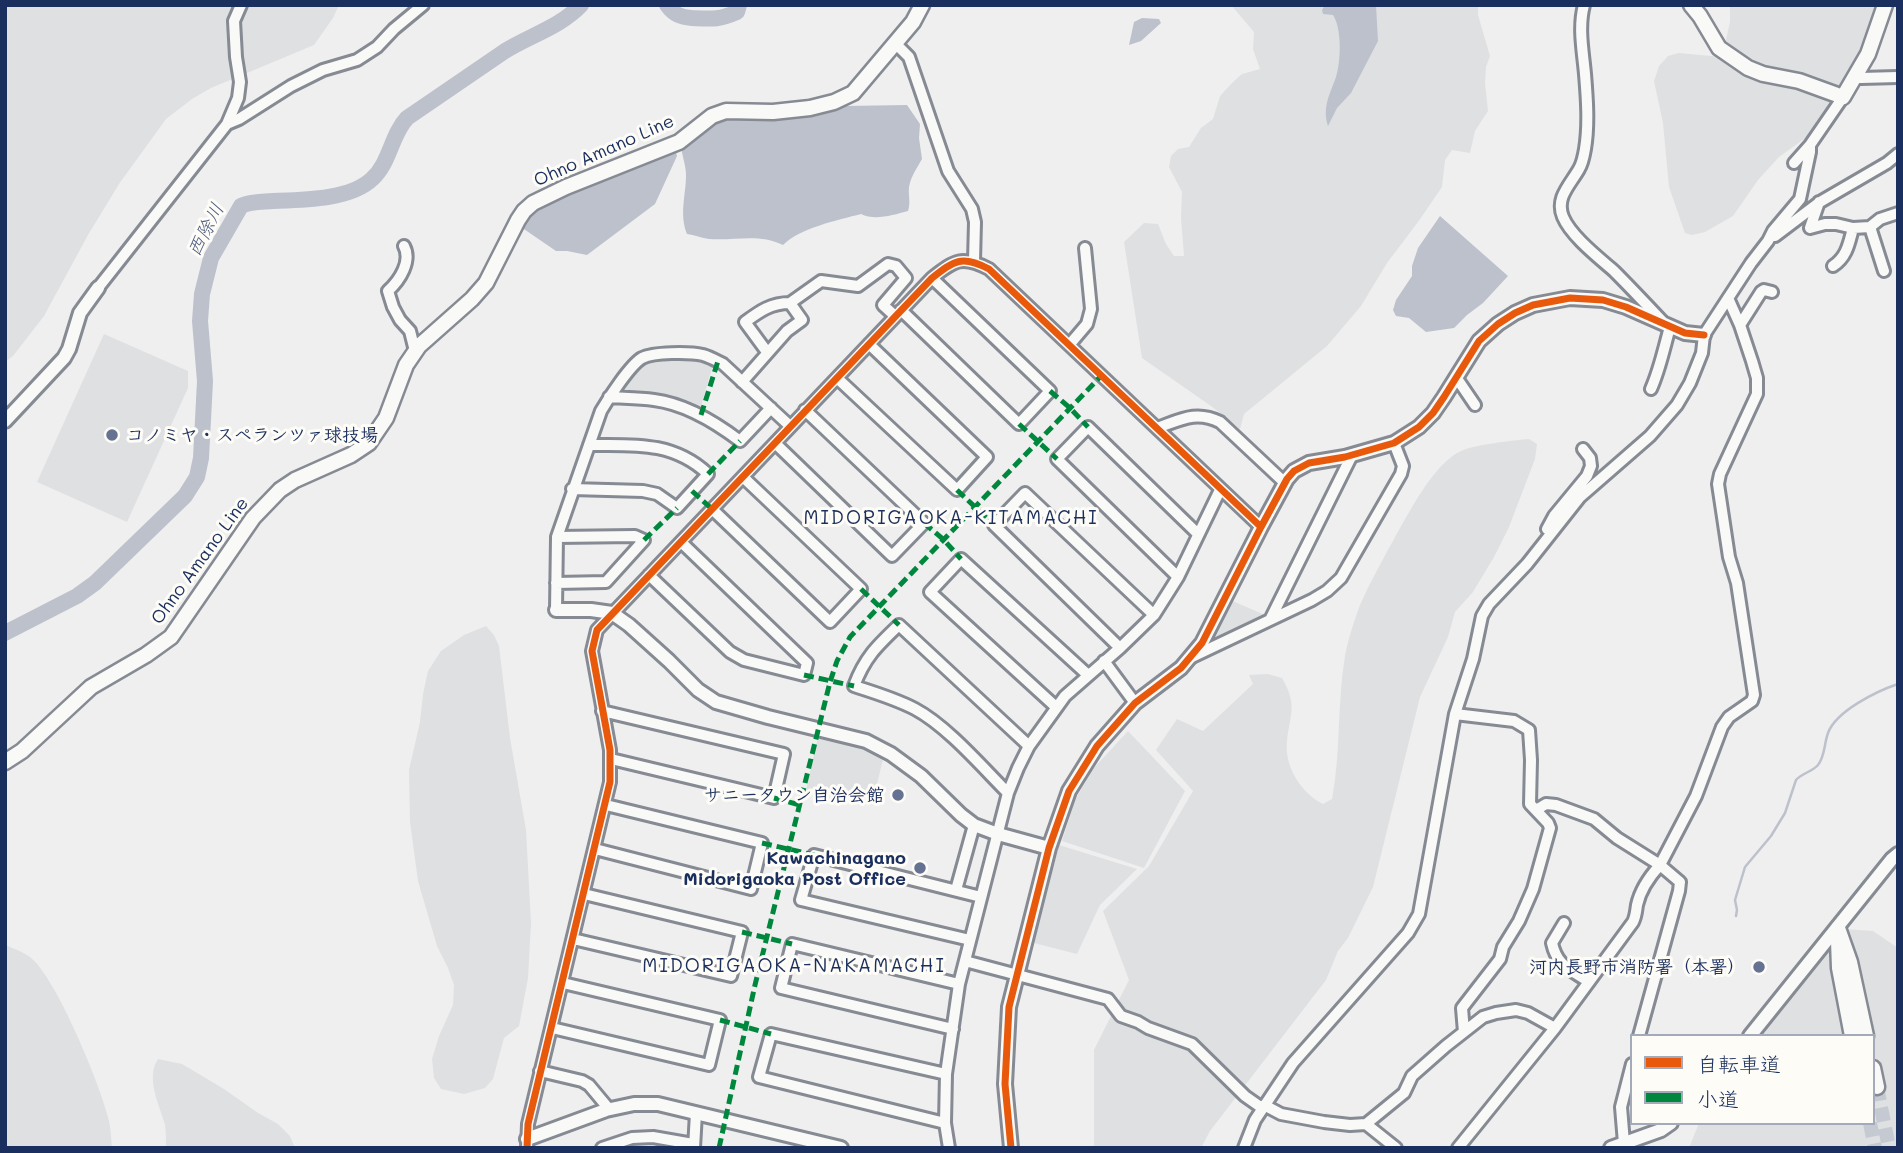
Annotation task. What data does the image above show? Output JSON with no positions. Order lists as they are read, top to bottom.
{
  "streets": {
    "main road": ["Ohno Amano Line"]
  },
  "districts": ["MIDORIGAOKA-KITAMACHI", "MIDORIGAOKA-NAKAMACHI"],
  "water": ["西除川"],
  "places": [
    "コノミヤ・スペランツァ球技場",
    "サニータウン自治会館",
    "Kawachinagano Midorigaoka Post Office",
    "河内長野市消防署（本署）"
  ],
  "legend": ["自転車道", "小道"]
}
